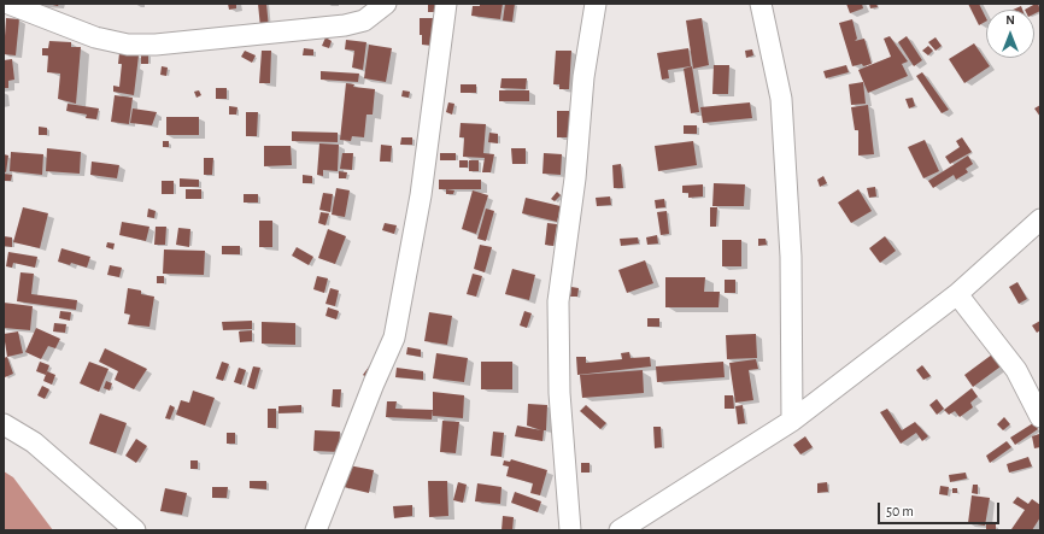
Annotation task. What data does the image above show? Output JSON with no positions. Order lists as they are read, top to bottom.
{
  "scale_bar": "50 m",
  "north": "top"
}
